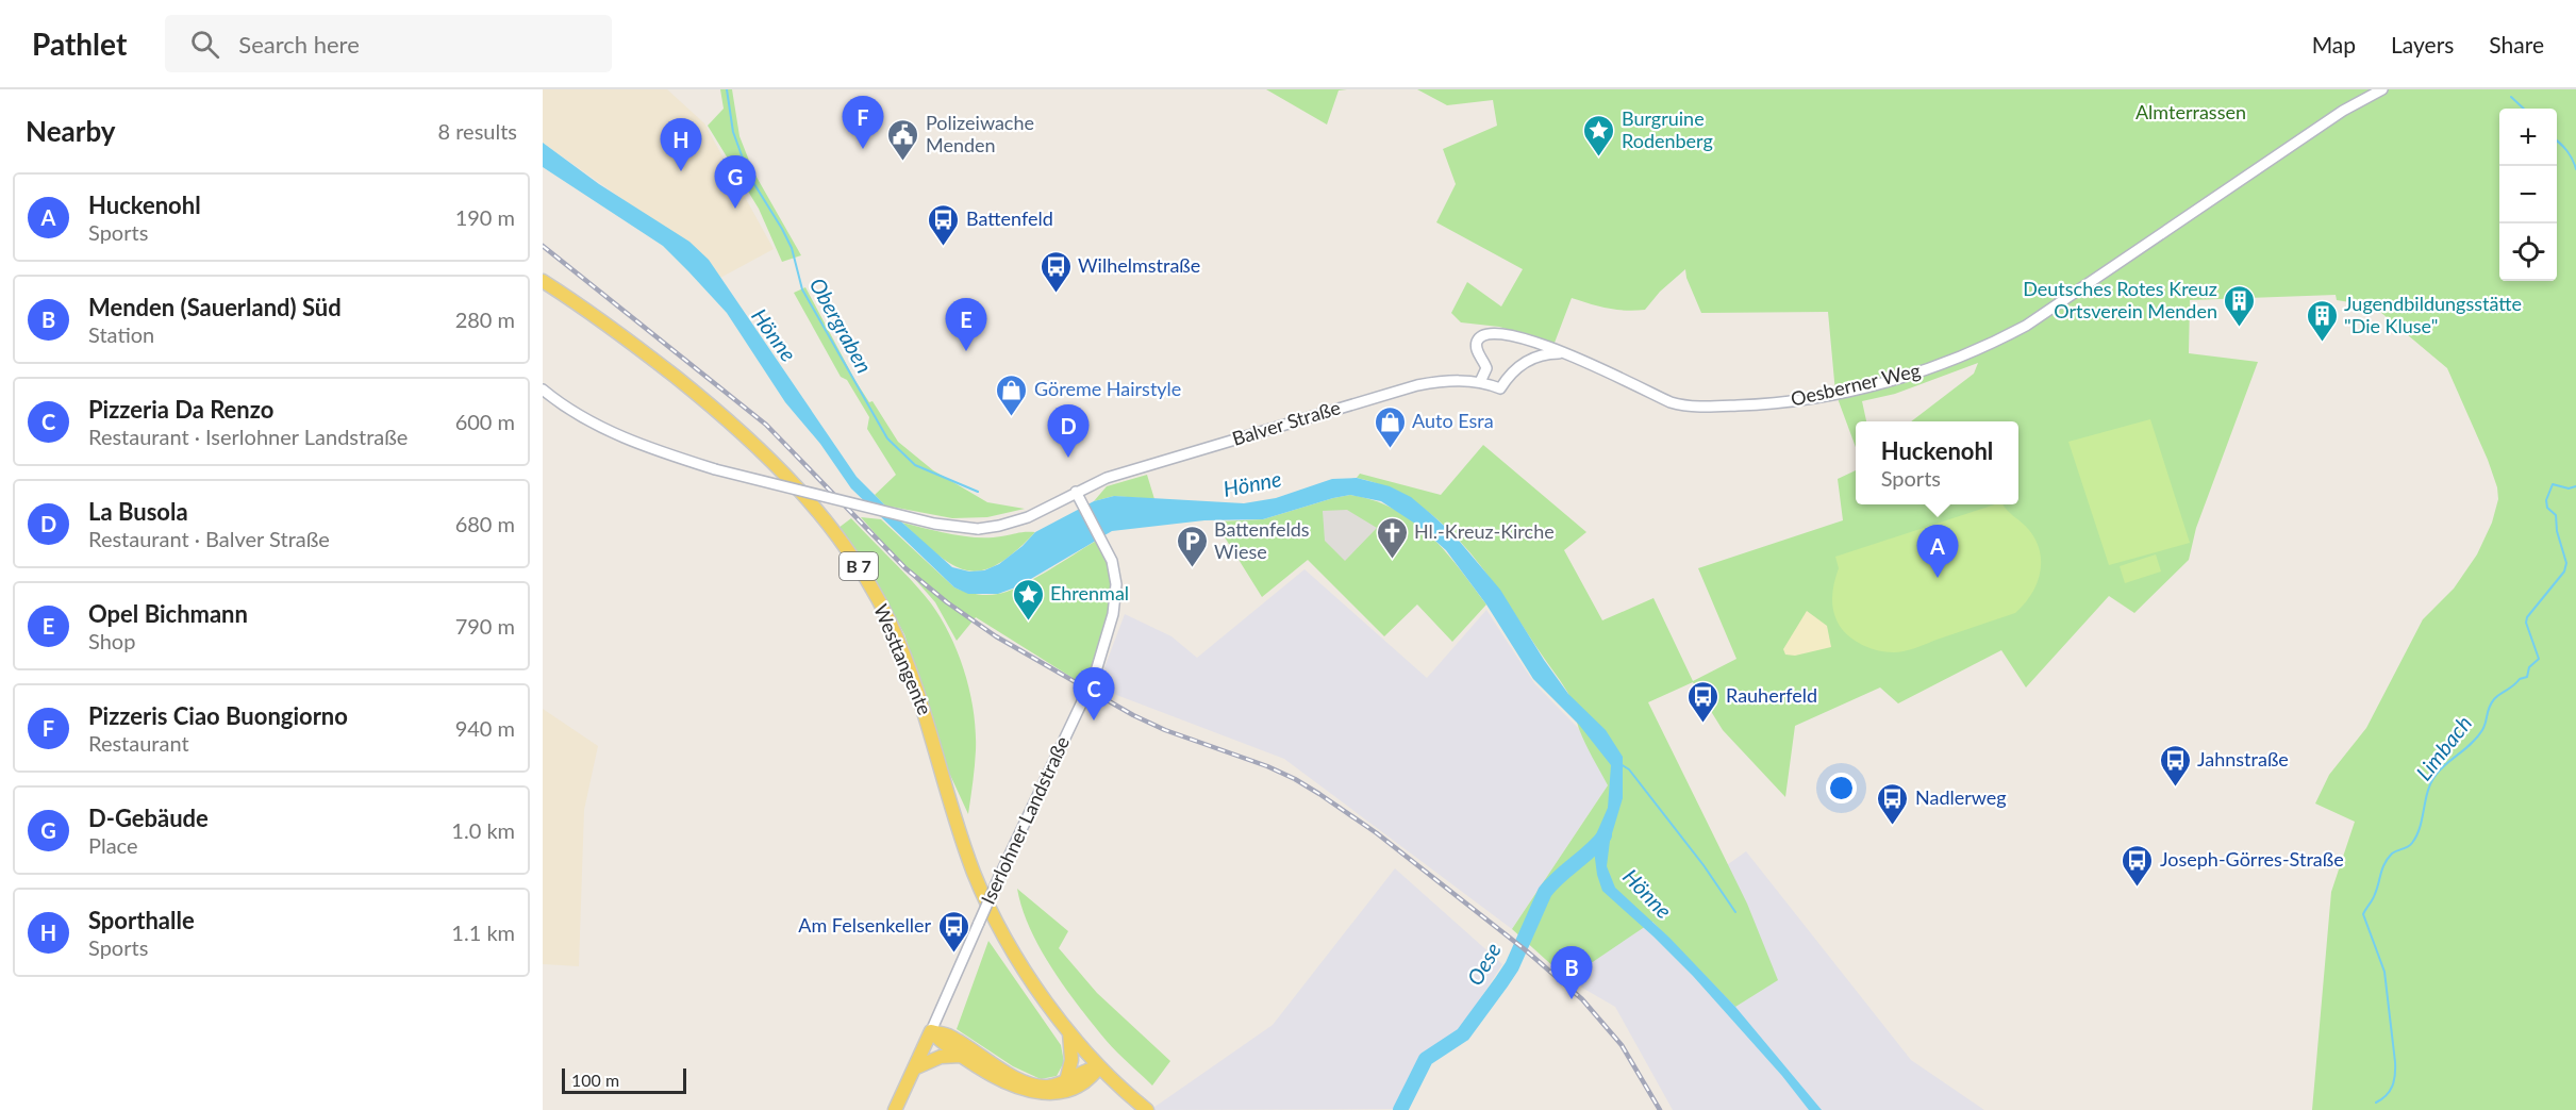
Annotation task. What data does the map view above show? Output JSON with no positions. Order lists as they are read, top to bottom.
{
  "streets": {
    "main road": ["B 7", "Westtangente", "Iserlohner Landstraße"],
    "street": ["Oesberner Weg", "Balver Straße"]
  },
  "crossings": [
    ["Oesberner Weg", "Balver Straße"],
    ["Balver Straße", "Iserlohner Landstraße"]
  ],
  "water": [
    "Obergraben",
    "Hönne",
    "Limbach",
    "Oese"
  ],
  "parks": ["Almterrassen"],
  "places": {
    "place": ["Burgruine Rodenberg", "Ehrenmal"],
    "public building": ["Polizeiwache Menden"],
    "bus stop": [
      "Battenfeld",
      "Wilhelmstraße",
      "Rauherfeld",
      "Jahnstraße",
      "Nadlerweg",
      "Joseph-Görres-Straße",
      "Am Felsenkeller"
    ],
    "building": ["Deutsches Rotes Kreuz Ortsverein Menden", "Jugendbildungsstätte \"Die Kluse\""],
    "shop": ["Göreme Hairstyle", "Auto Esra"],
    "church": ["Hl.-Kreuz-Kirche"],
    "parking": ["Battenfelds Wiese"]
  },
  "scale_bar": "100 m",
  "page": {
    "header": "Pathlet",
    "search": "Search here",
    "nav": ["Map", "Layers", "Share"],
    "heading": ["Nearby", "8 results"],
    "pins": [
      "F",
      "H",
      "G",
      "E",
      "D",
      "A",
      "C",
      "B"
    ],
    "map_buttons": ["+", "−"],
    "list": [
      {
        "mark": "A",
        "name": "Huckenohl",
        "note": "Sports",
        "value": "190 m"
      },
      {
        "mark": "B",
        "name": "Menden (Sauerland) Süd",
        "note": "Station",
        "value": "280 m"
      },
      {
        "mark": "C",
        "name": "Pizzeria Da Renzo",
        "note": "Restaurant · Iserlohner Landstraße",
        "value": "600 m"
      },
      {
        "mark": "D",
        "name": "La Busola",
        "note": "Restaurant · Balver Straße",
        "value": "680 m"
      },
      {
        "mark": "E",
        "name": "Opel Bichmann",
        "note": "Shop",
        "value": "790 m"
      },
      {
        "mark": "F",
        "name": "Pizzeris Ciao Buongiorno",
        "note": "Restaurant",
        "value": "940 m"
      },
      {
        "mark": "G",
        "name": "D-Gebäude",
        "note": "Place",
        "value": "1.0 km"
      },
      {
        "mark": "H",
        "name": "Sporthalle",
        "note": "Sports",
        "value": "1.1 km"
      }
    ],
    "popup": ["Huckenohl", "Sports"],
    "scale": "100 m"
  }
}
